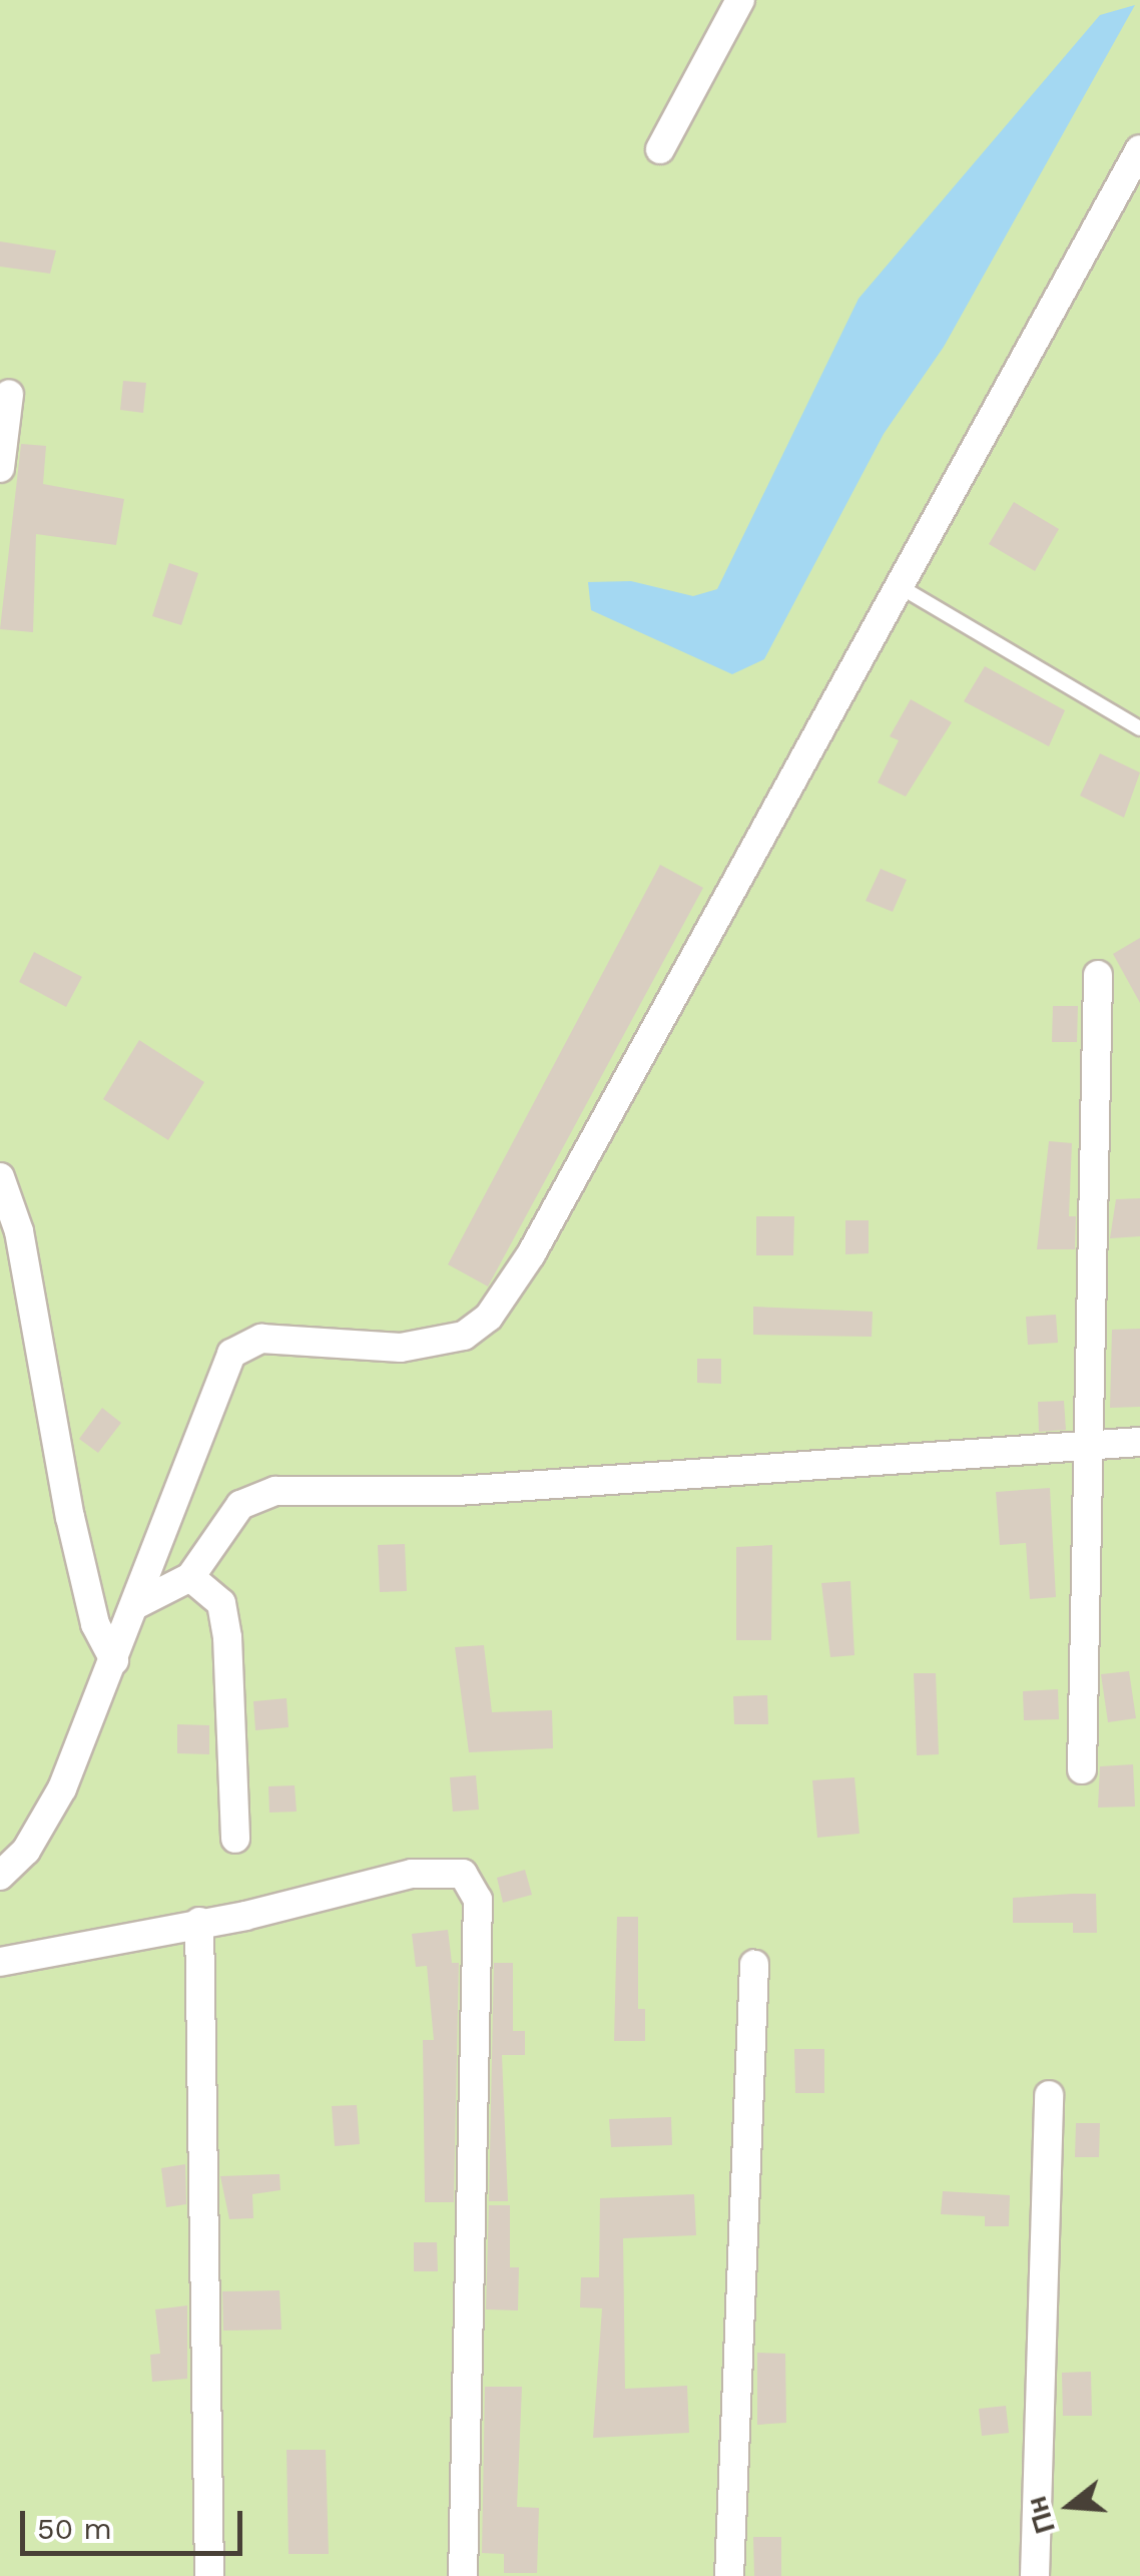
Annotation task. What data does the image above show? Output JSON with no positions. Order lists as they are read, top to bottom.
{
  "scale_bar": "50 m",
  "north": "left"
}
